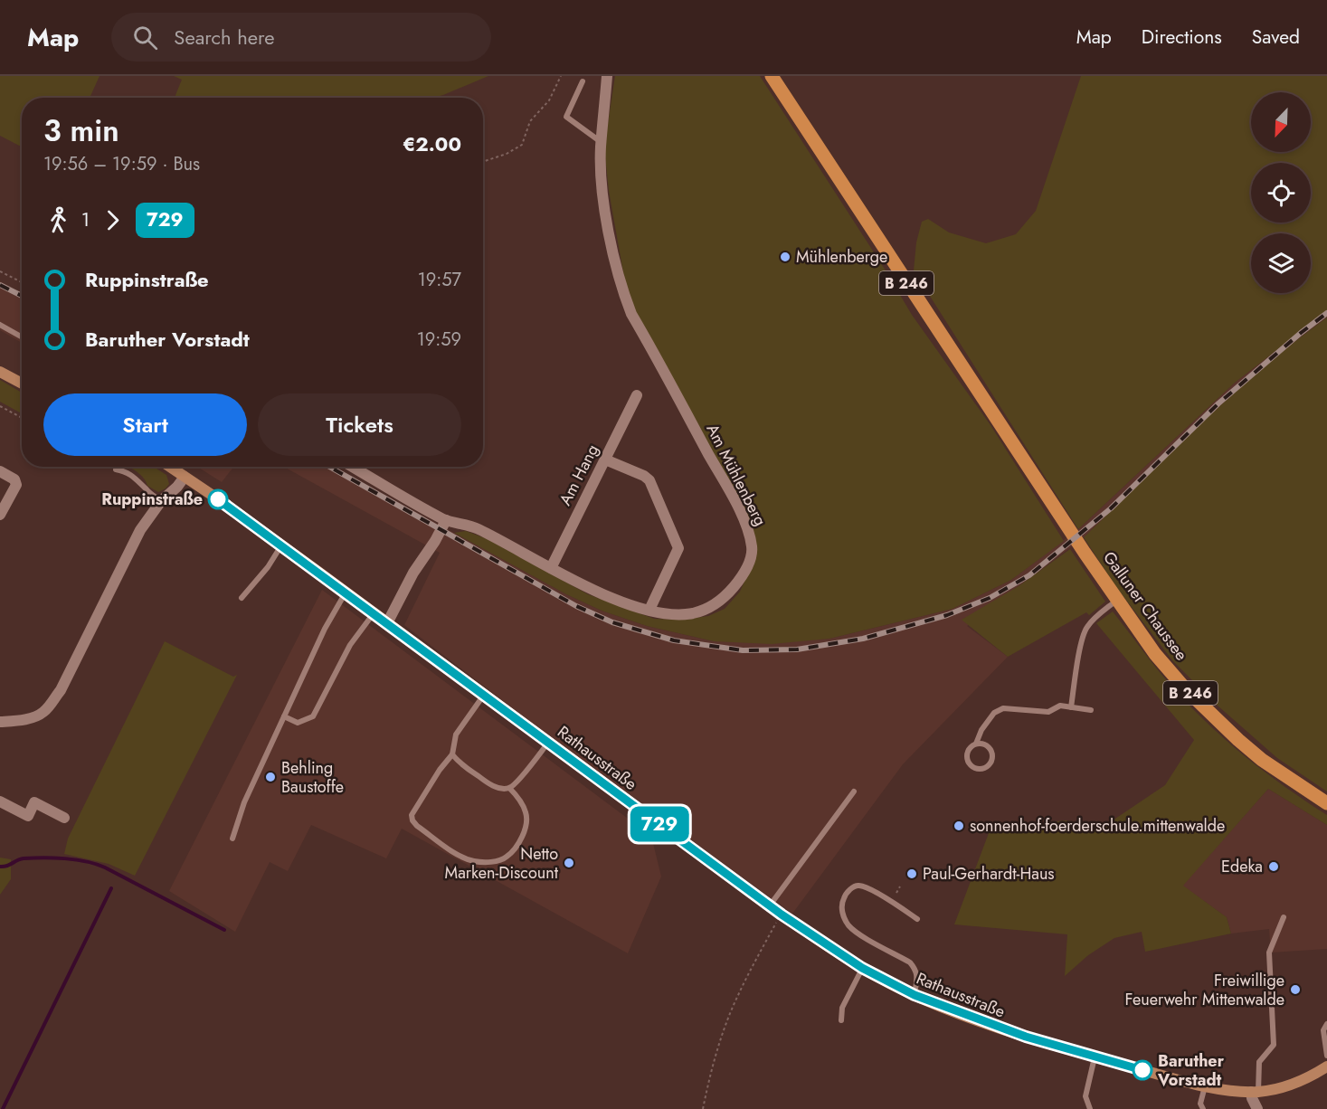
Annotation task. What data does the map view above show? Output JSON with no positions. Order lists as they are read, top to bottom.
{
  "streets": {
    "main road": ["B 246", "Galluner Chaussee", "Rathausstraße"],
    "street": ["Am Hang", "Am Mühlenberg"]
  },
  "crossings": [
    ["Am Hang", "Am Mühlenberg"]
  ],
  "places": [
    "Mühlenberge",
    "Ruppinstraße",
    "Behling Baustoffe",
    "sonnenhof-foerderschule.mittenwalde",
    "Netto Marken-Discount",
    "Edeka",
    "Paul-Gerhardt-Haus",
    "Freiwillige Feuerwehr Mittenwalde",
    "Baruther Vorstadt"
  ],
  "lines": ["bus line 729"],
  "north": "bottom left",
  "page": {
    "header": "Map",
    "search": "Search here",
    "nav": ["Map", "Directions", "Saved"],
    "on_map": "729",
    "heading": ["3 min", "19:56 – 19:59 · Bus", "€2.00"],
    "legs": ["1", "729"],
    "list": [
      {
        "name": "Ruppinstraße",
        "value": "19:57"
      },
      {
        "name": "Baruther Vorstadt",
        "value": "19:59"
      }
    ],
    "buttons": ["Start", "Tickets"]
  }
}
